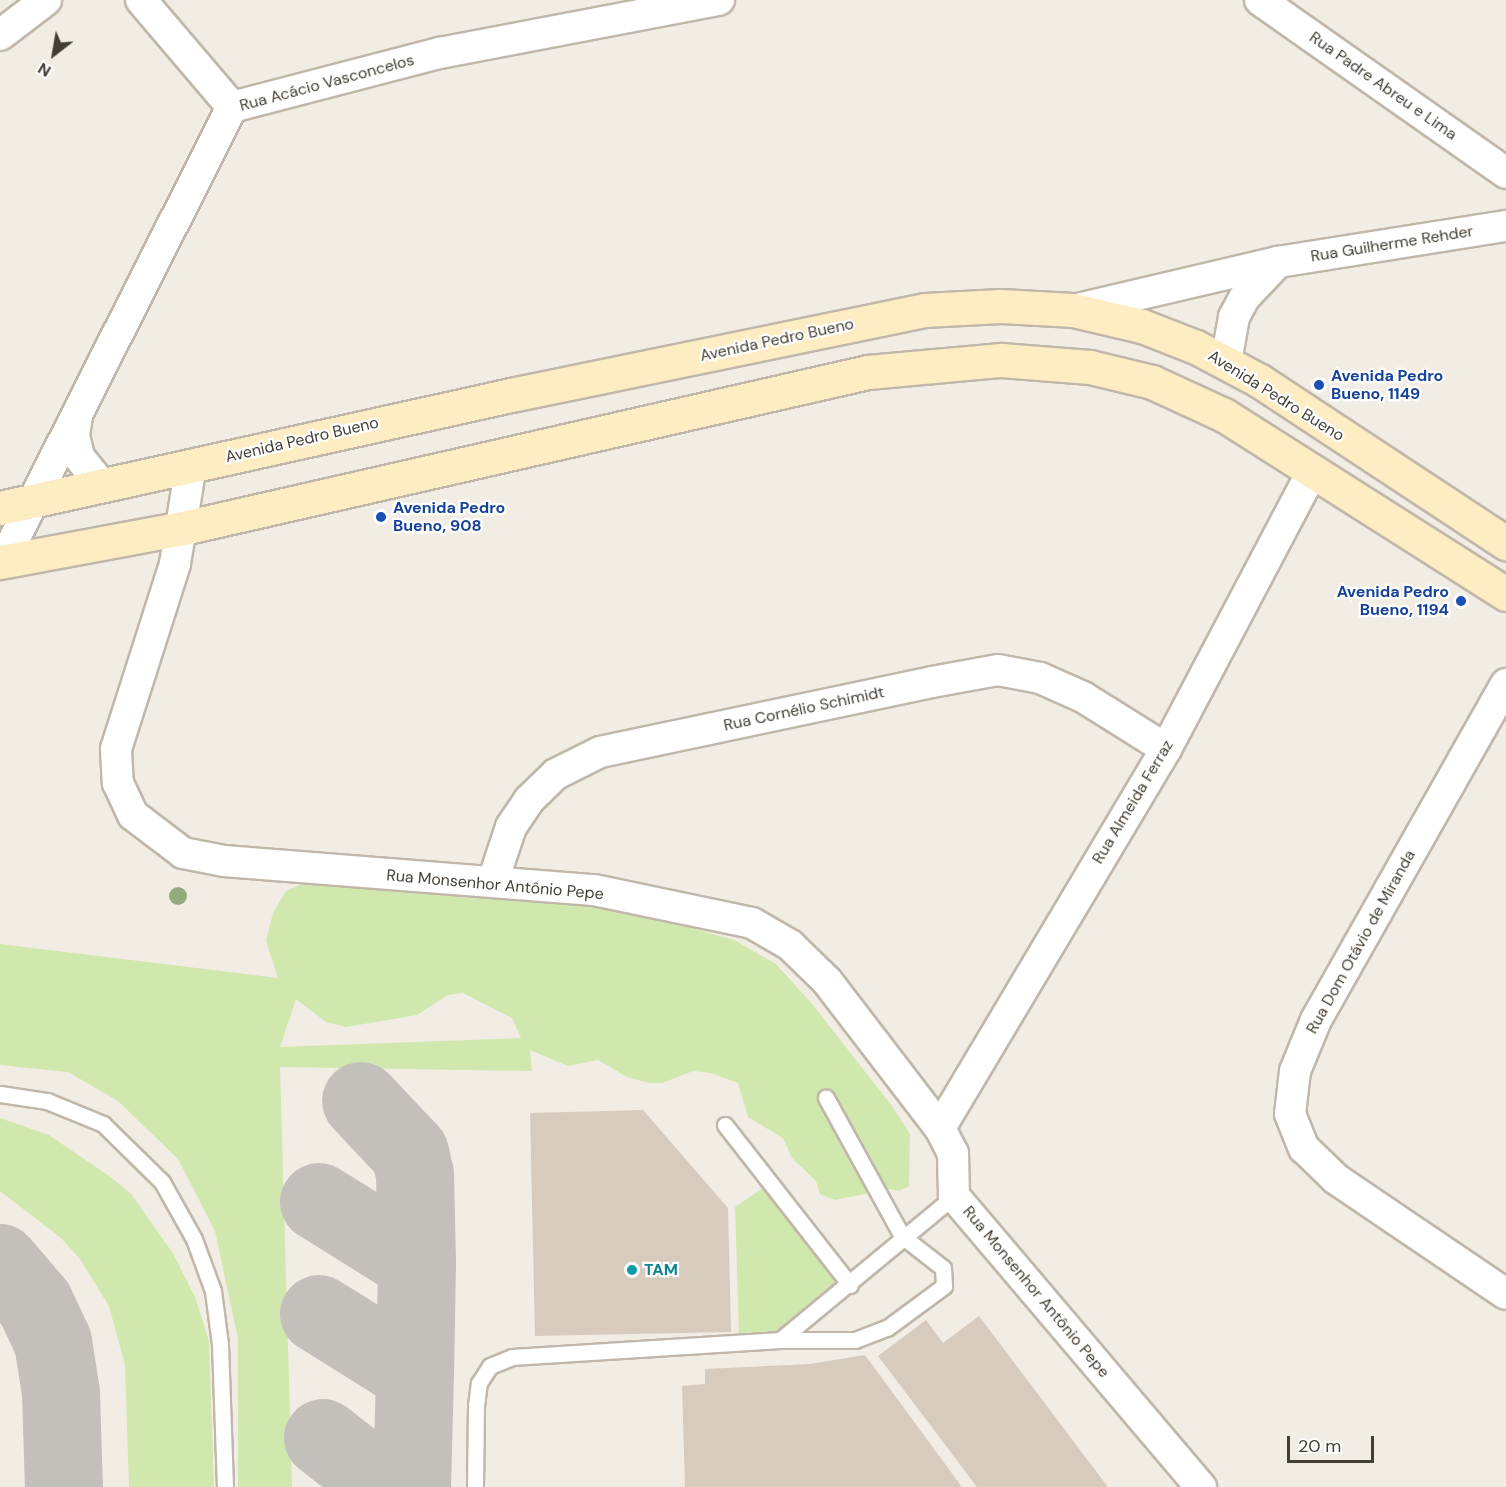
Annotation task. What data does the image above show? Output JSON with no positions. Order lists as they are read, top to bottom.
{
  "streets": {
    "main road": ["Avenida Pedro Bueno"],
    "street": [
      "Rua Acácio Vasconcelos",
      "Rua Padre Abreu e Lima",
      "Rua Guilherme Rehder",
      "Rua Cornélio Schimidt",
      "Rua Almeida Ferraz",
      "Rua Monsenhor Antônio Pepe",
      "Rua Dom Otávio de Miranda"
    ]
  },
  "crossings": [
    ["Rua Acácio Vasconcelos", "Avenida Pedro Bueno"],
    ["Rua Guilherme Rehder", "Avenida Pedro Bueno"],
    ["Avenida Pedro Bueno", "Rua Monsenhor Antônio Pepe"],
    ["Rua Cornélio Schimidt", "Rua Almeida Ferraz"],
    ["Rua Cornélio Schimidt", "Rua Monsenhor Antônio Pepe"],
    ["Rua Almeida Ferraz", "Rua Monsenhor Antônio Pepe"]
  ],
  "places": [
    "Avenida Pedro Bueno, 1149",
    "Avenida Pedro Bueno, 908",
    "Avenida Pedro Bueno, 1194",
    "TAM"
  ],
  "scale_bar": "20 m",
  "north": "bottom left"
}
